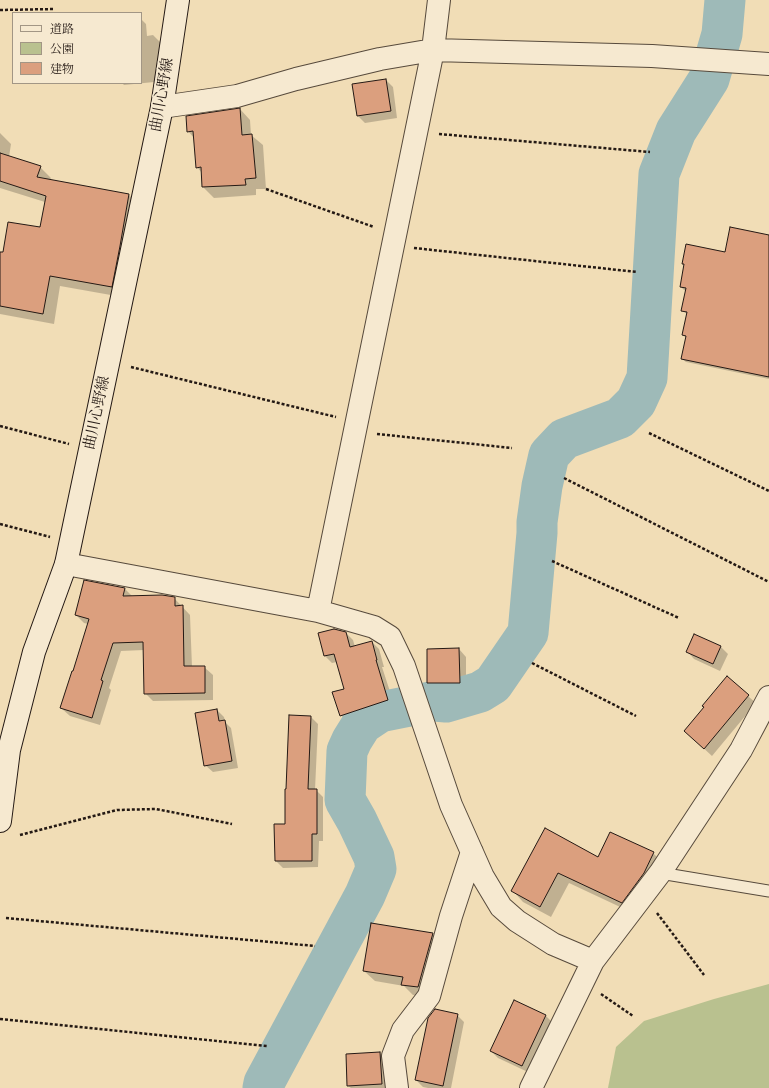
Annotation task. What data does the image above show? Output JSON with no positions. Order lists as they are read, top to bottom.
{
  "streets": {
    "street": ["曲川心野線"]
  },
  "legend": ["道路", "公園", "建物"]
}
